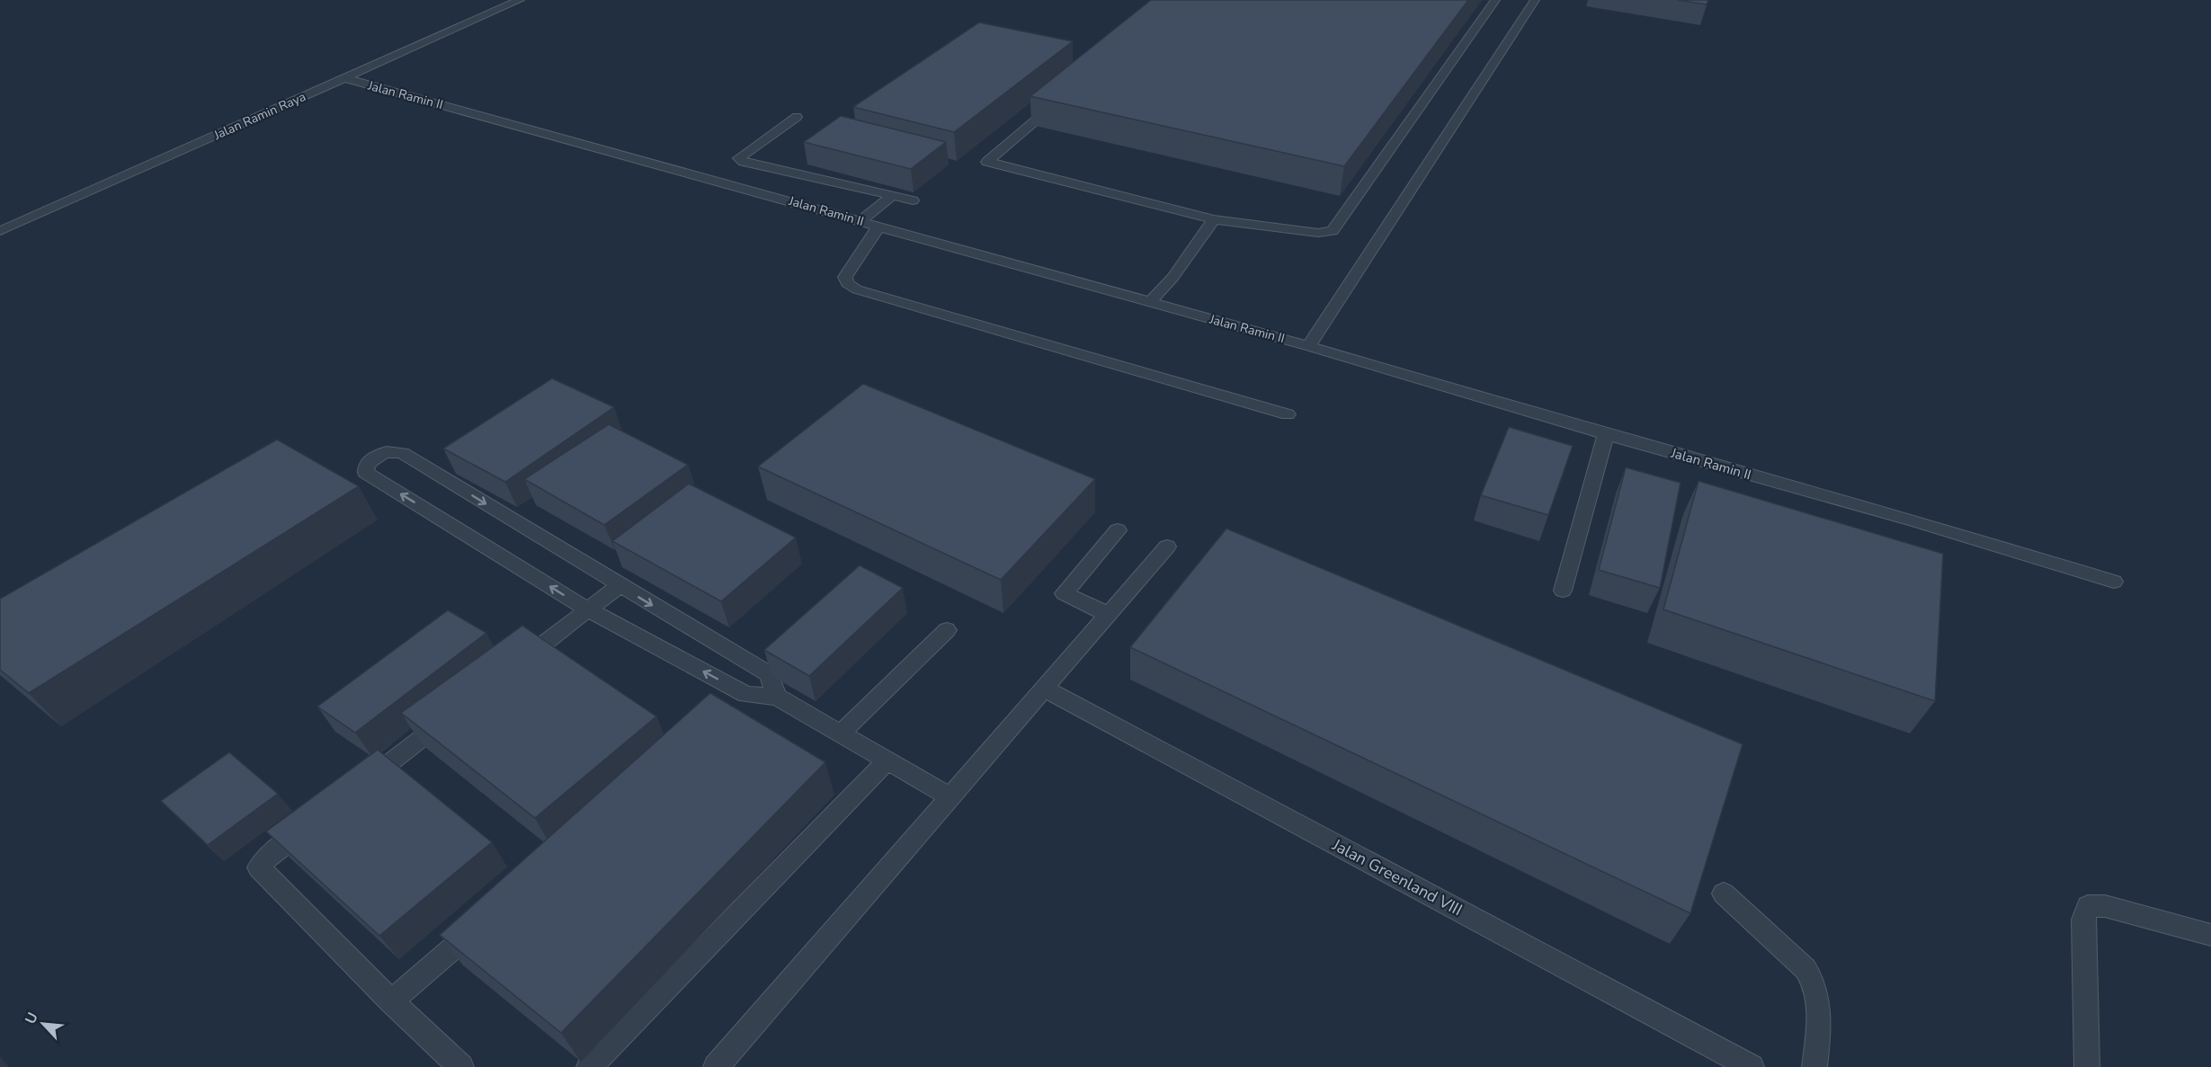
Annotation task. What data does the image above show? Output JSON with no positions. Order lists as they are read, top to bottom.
{
  "streets": {
    "lane": ["Jalan Ramin II", "Jalan Ramin Raya", "Jalan Greenland VIII"]
  },
  "crossings": [
    ["Jalan Ramin II", "Jalan Ramin Raya"]
  ],
  "north": "top left"
}
